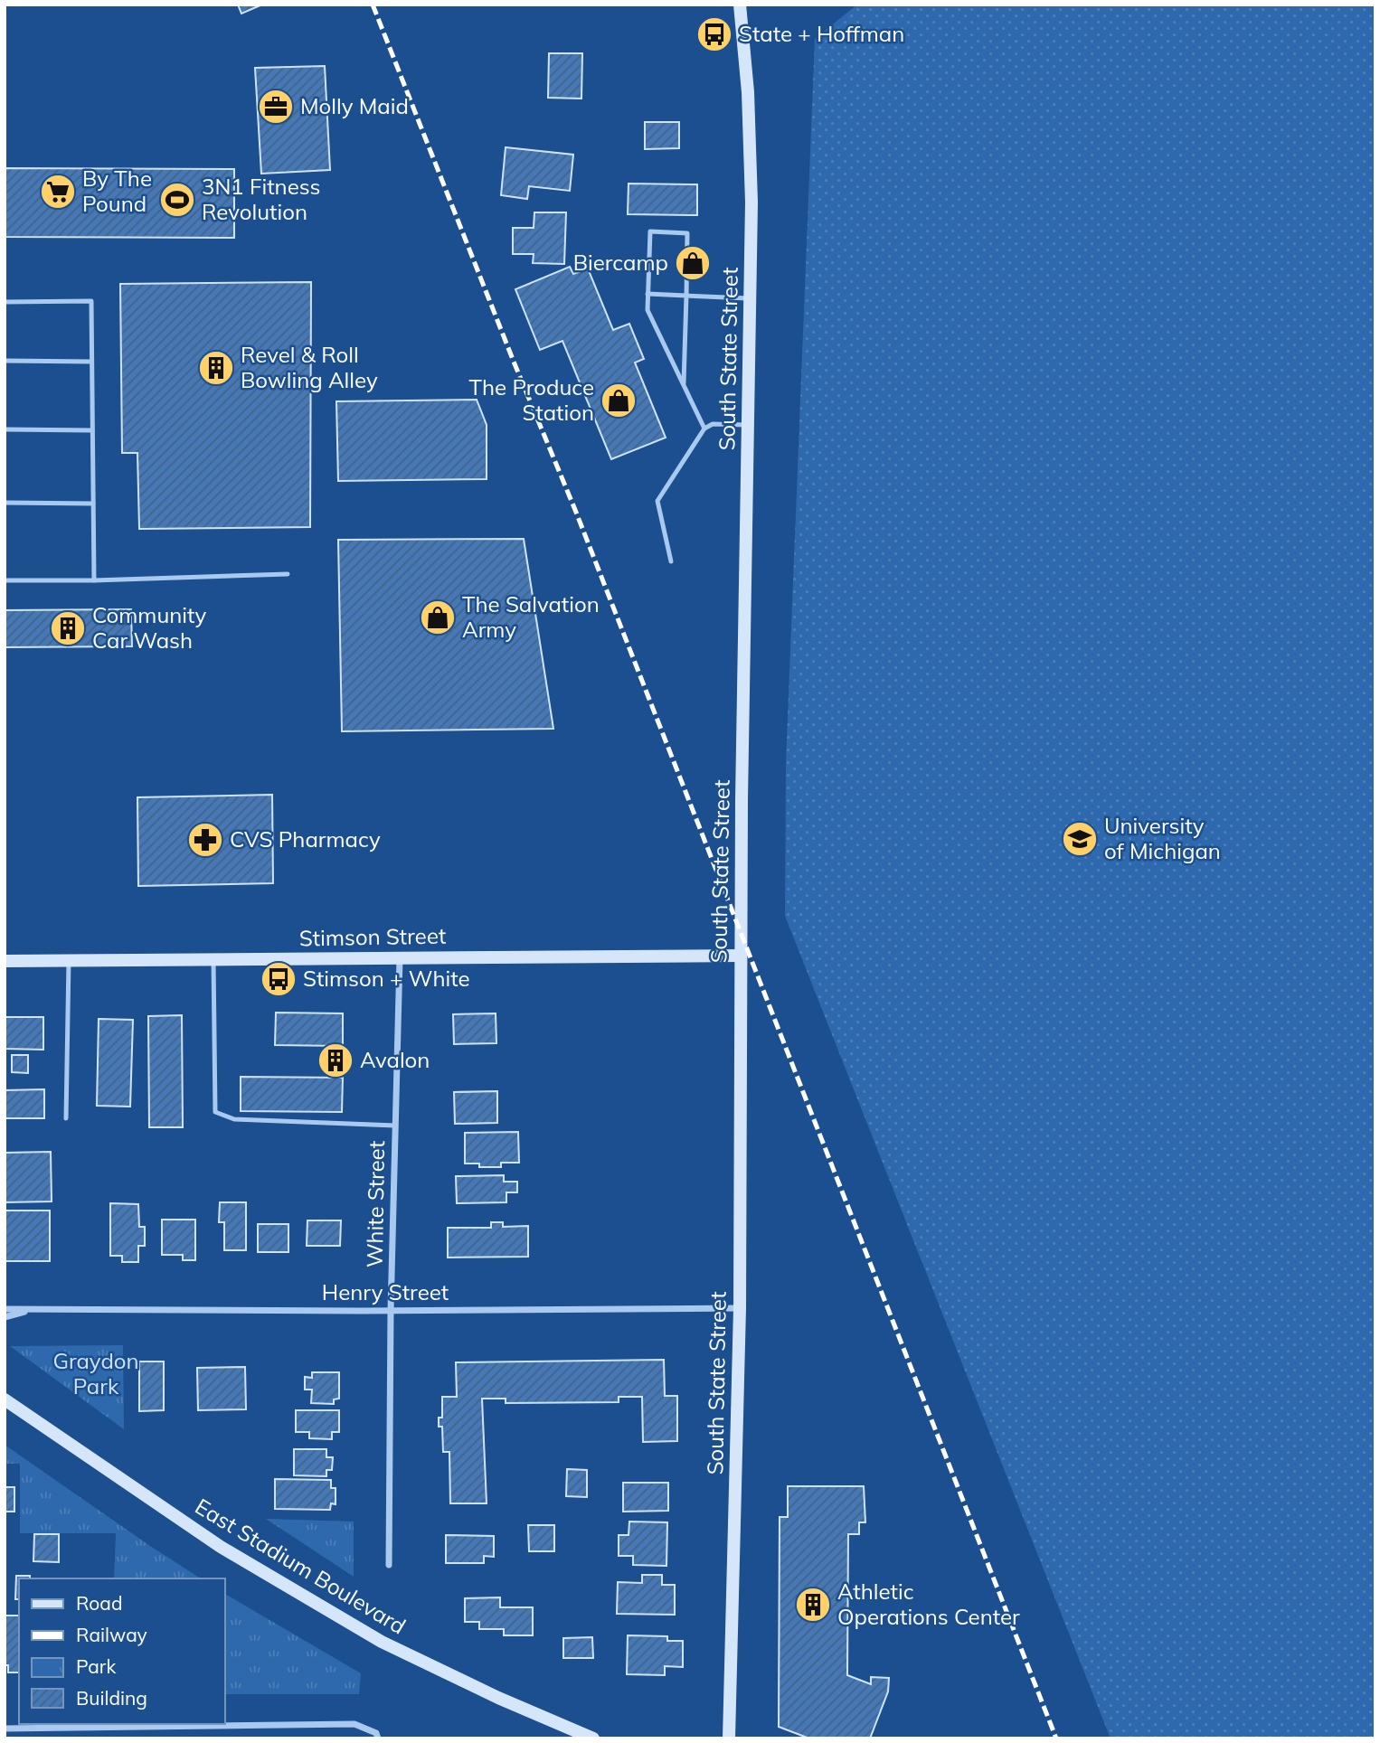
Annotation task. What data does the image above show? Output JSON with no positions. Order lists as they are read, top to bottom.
{
  "streets": {
    "main road": ["South State Street", "Stimson Street", "East Stadium Boulevard"],
    "street": ["White Street", "Henry Street"]
  },
  "crossings": [
    ["South State Street", "Stimson Street"],
    ["South State Street", "Henry Street"],
    ["Stimson Street", "White Street"],
    ["White Street", "Henry Street"]
  ],
  "parks": ["Graydon Park"],
  "places": {
    "bus stop": ["State + Hoffman", "Stimson + White"],
    "office": ["Molly Maid"],
    "supermarket": ["By The Pound"],
    "sports": ["3N1 Fitness Revolution"],
    "shop": ["Biercamp", "The Produce Station", "The Salvation Army"],
    "building": [
      "Revel & Roll Bowling Alley",
      "Community Car Wash",
      "Avalon",
      "Athletic Operations Center"
    ],
    "school or university": ["University of Michigan"],
    "pharmacy": ["CVS Pharmacy"]
  },
  "legend": [
    "Road",
    "Railway",
    "Park",
    "Building"
  ]
}
